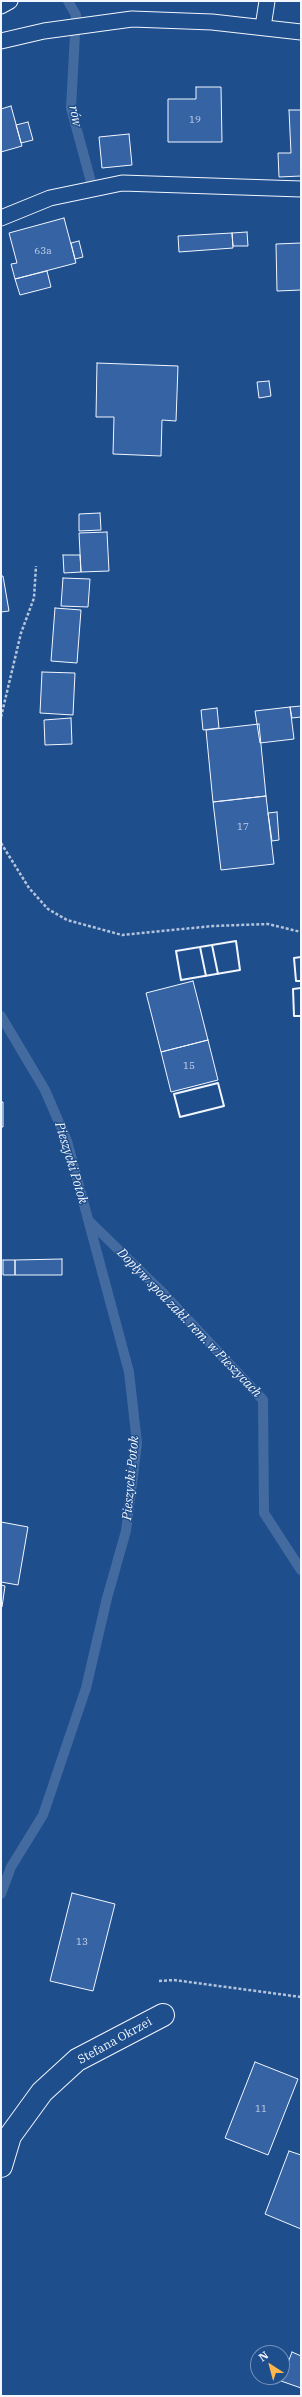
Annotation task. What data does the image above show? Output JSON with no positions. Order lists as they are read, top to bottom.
{
  "streets": {
    "street": ["Stefana Okrzei"]
  },
  "water": ["rów", "Pieszycki Potok", "Dopływ spod zakł. rem. w Pieszycach"],
  "house_numbers": [
    "19",
    "63a",
    "17",
    "15",
    "13",
    "11"
  ],
  "north": "top left"
}
